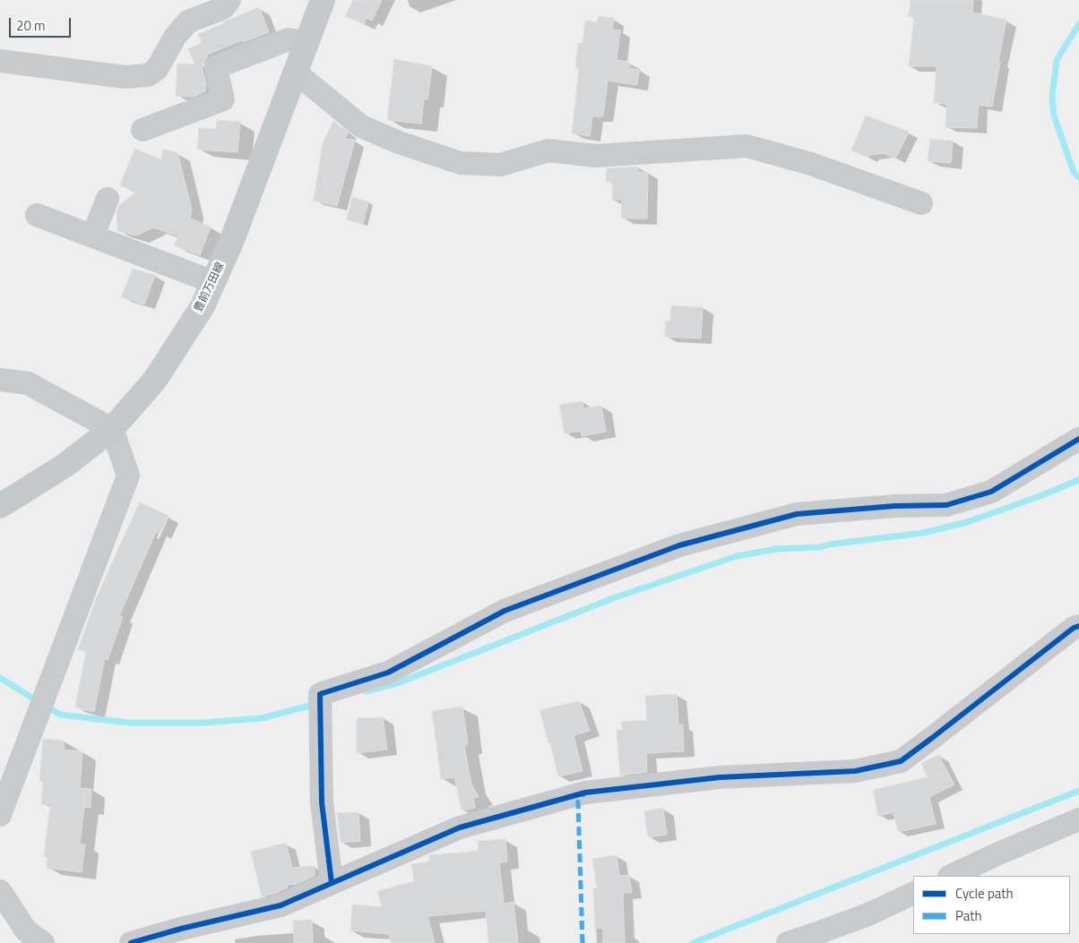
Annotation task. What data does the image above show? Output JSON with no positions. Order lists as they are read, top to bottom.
{
  "streets": {
    "main road": ["豊前万田線"]
  },
  "legend": ["Cycle path", "Path"],
  "scale_bar": "20 m"
}
